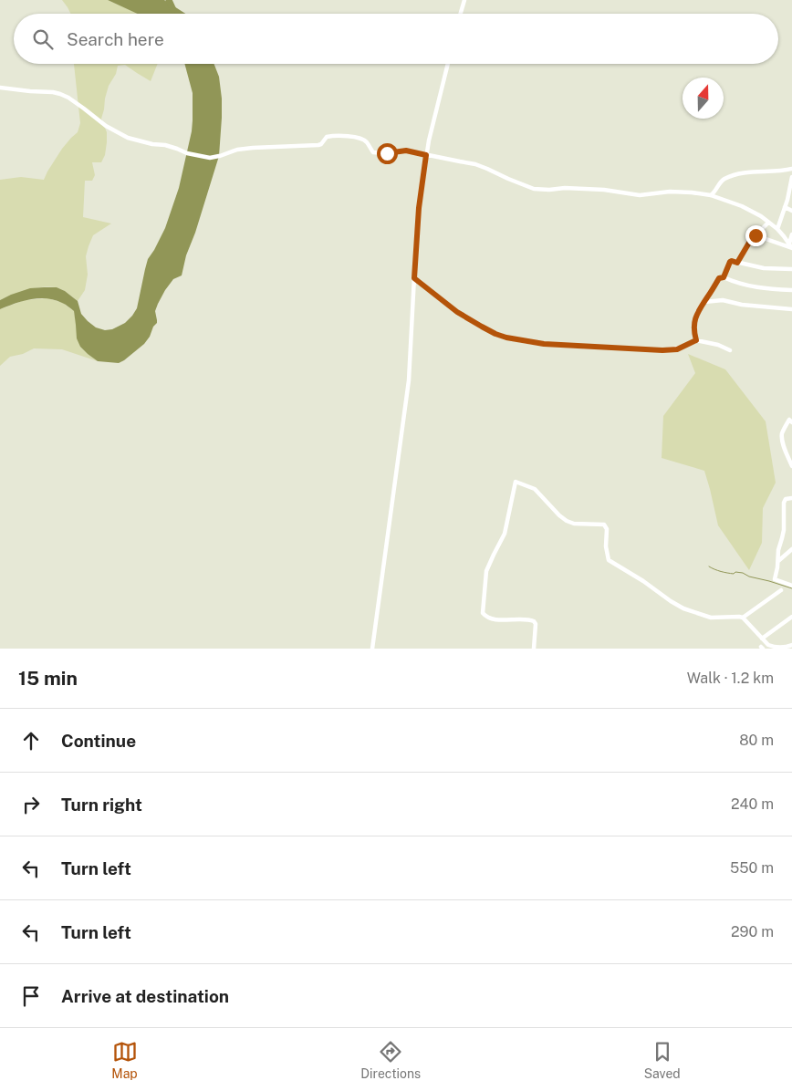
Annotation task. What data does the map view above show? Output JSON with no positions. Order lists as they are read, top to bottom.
{
  "north": "top",
  "page": {
    "search": "Search here",
    "heading": ["15 min", "Walk · 1.2 km"],
    "list": [
      ["Continue", "80 m"],
      ["Turn right", "240 m"],
      ["Turn left", "550 m"],
      ["Turn left", "290 m"],
      "Arrive at destination"
    ],
    "nav": ["Map", "Directions", "Saved"]
  }
}
